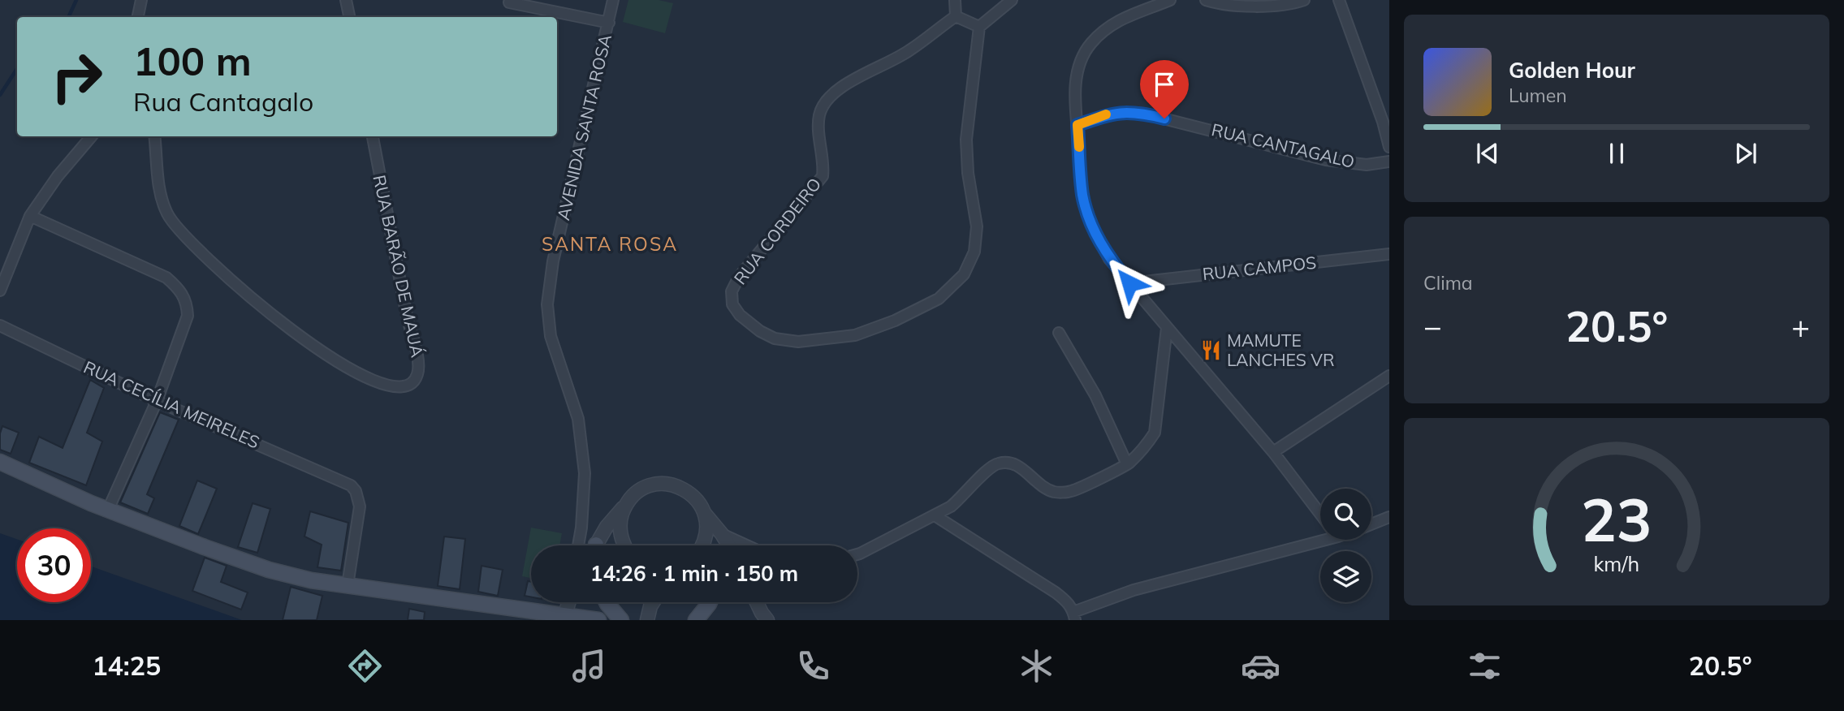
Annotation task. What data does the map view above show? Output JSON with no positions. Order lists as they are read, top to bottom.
{
  "streets": {
    "street": [
      "AVENIDA SANTA ROSA",
      "RUA CANTAGALO",
      "RUA CORDEIRO",
      "RUA BARÃO DE MAUÁ",
      "RUA CAMPOS",
      "RUA CECÍLIA MEIRELES"
    ]
  },
  "districts": ["SANTA ROSA"],
  "places": {
    "restaurant": ["MAMUTE LANCHES VR"]
  },
  "page": {
    "turn": ["100 m", "Rua Cantagalo"],
    "song": ["Golden Hour", "Lumen"],
    "tile": "Clima",
    "heat": ["−", "20.5°", "+"],
    "limit": "30",
    "trip": "14:26 · 1 min · 150 m",
    "tabs": ["14:25", "20.5°"],
    "gauge": ["23", "km/h"]
  }
}
